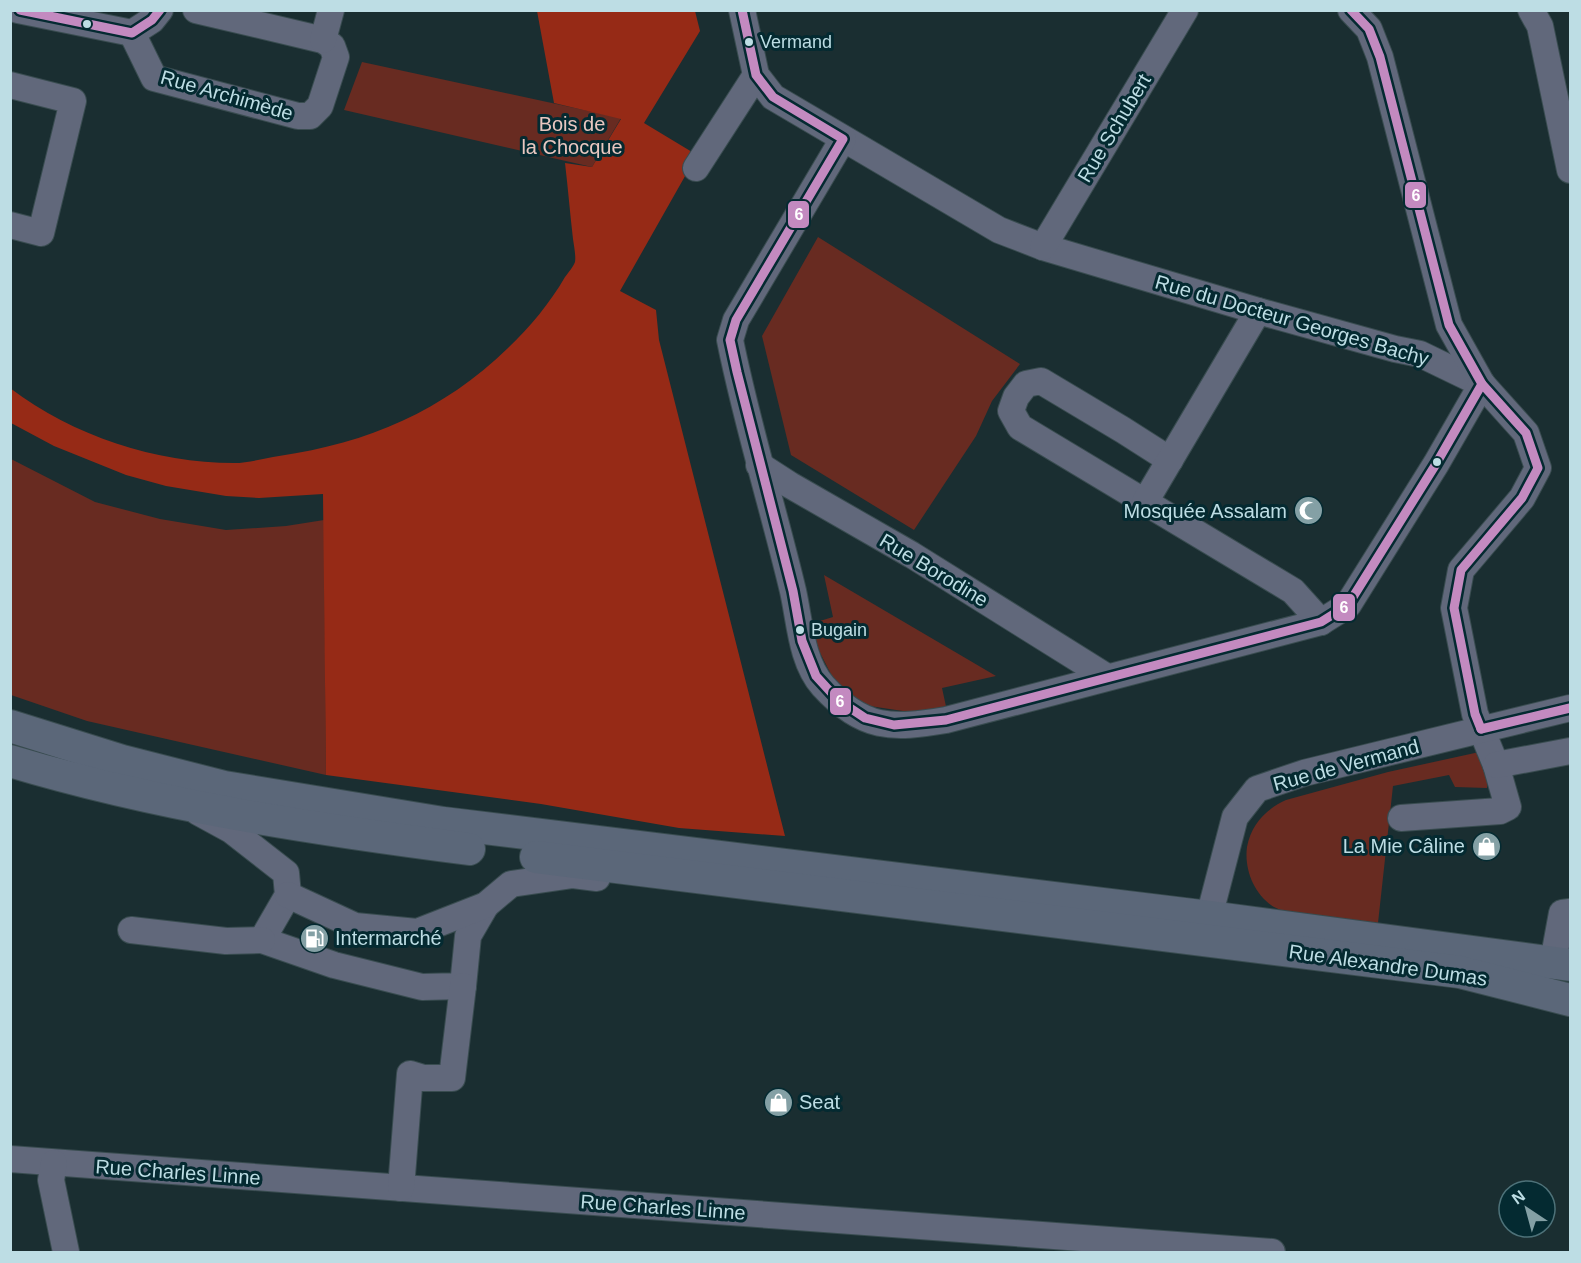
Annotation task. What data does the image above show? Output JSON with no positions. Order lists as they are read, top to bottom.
{
  "streets": {
    "main road": ["Rue Alexandre Dumas"],
    "street": [
      "Rue Archimède",
      "Rue Schubert",
      "Rue du Docteur Georges Bachy",
      "Rue Borodine",
      "Rue de Vermand",
      "Rue Charles Linne"
    ]
  },
  "crossings": [
    ["Rue Schubert", "Rue du Docteur Georges Bachy"],
    ["Rue du Docteur Georges Bachy", "Rue de Vermand"],
    ["Rue de Vermand", "Rue Alexandre Dumas"]
  ],
  "parks": ["Bois de la Chocque"],
  "places": {
    "other": ["Vermand", "Bugain"],
    "mosque": ["Mosquée Assalam"],
    "shop": ["La Mie Câline", "Seat"],
    "fuel station": ["Intermarché"]
  },
  "lines": ["transit line 6"],
  "north": "top left"
}
